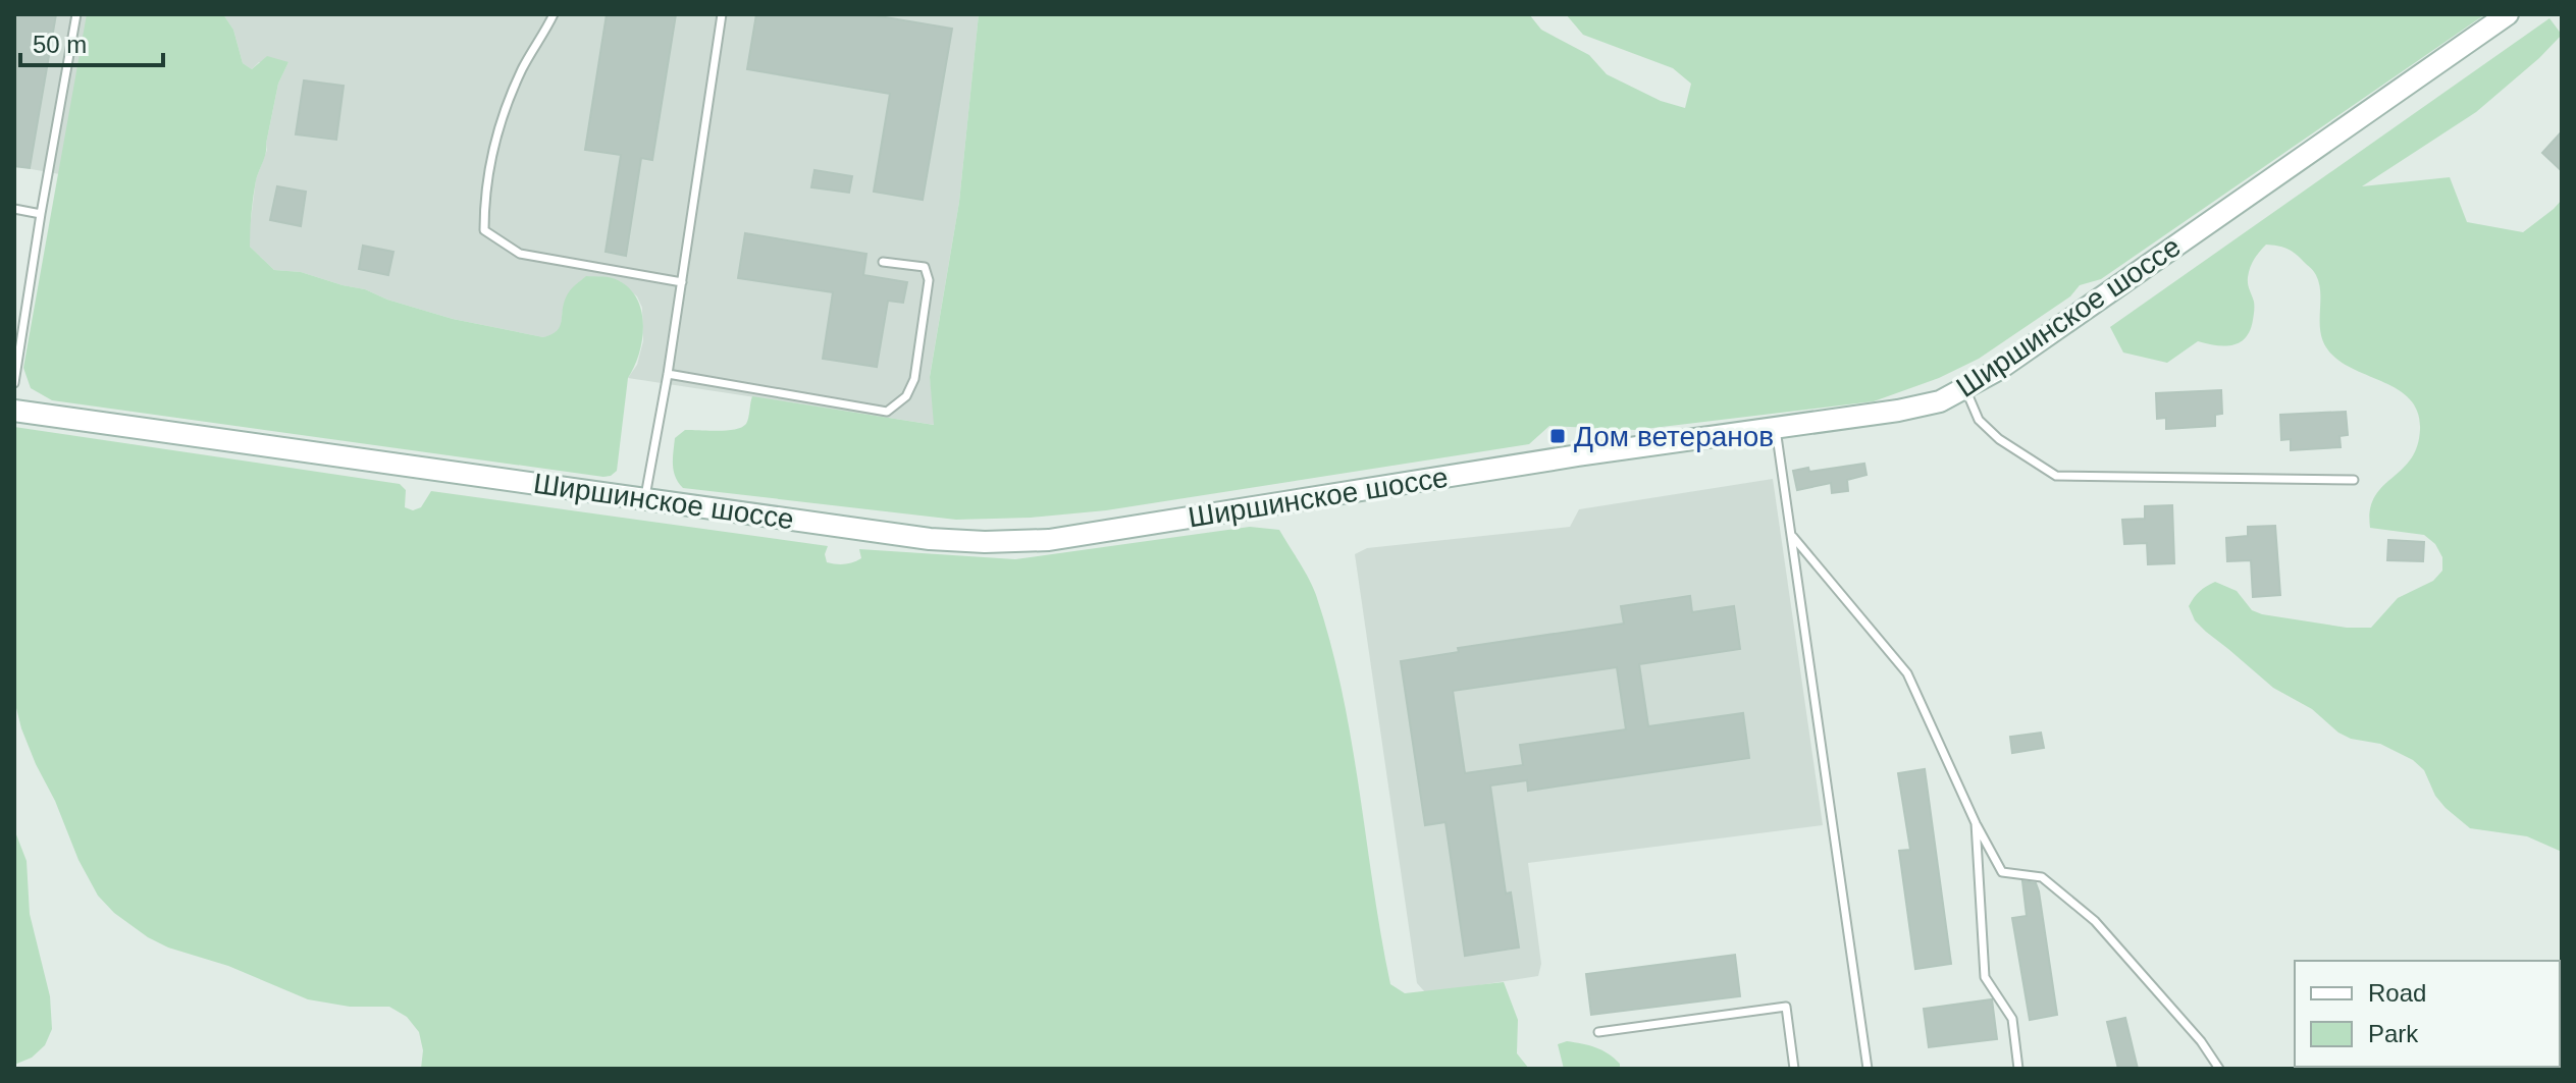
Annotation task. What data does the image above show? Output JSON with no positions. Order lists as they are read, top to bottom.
{
  "streets": {
    "main road": ["Ширшинское шоссе"]
  },
  "places": {
    "transit": ["Дом ветеранов"]
  },
  "legend": ["Road", "Park"],
  "scale_bar": "50 m"
}
